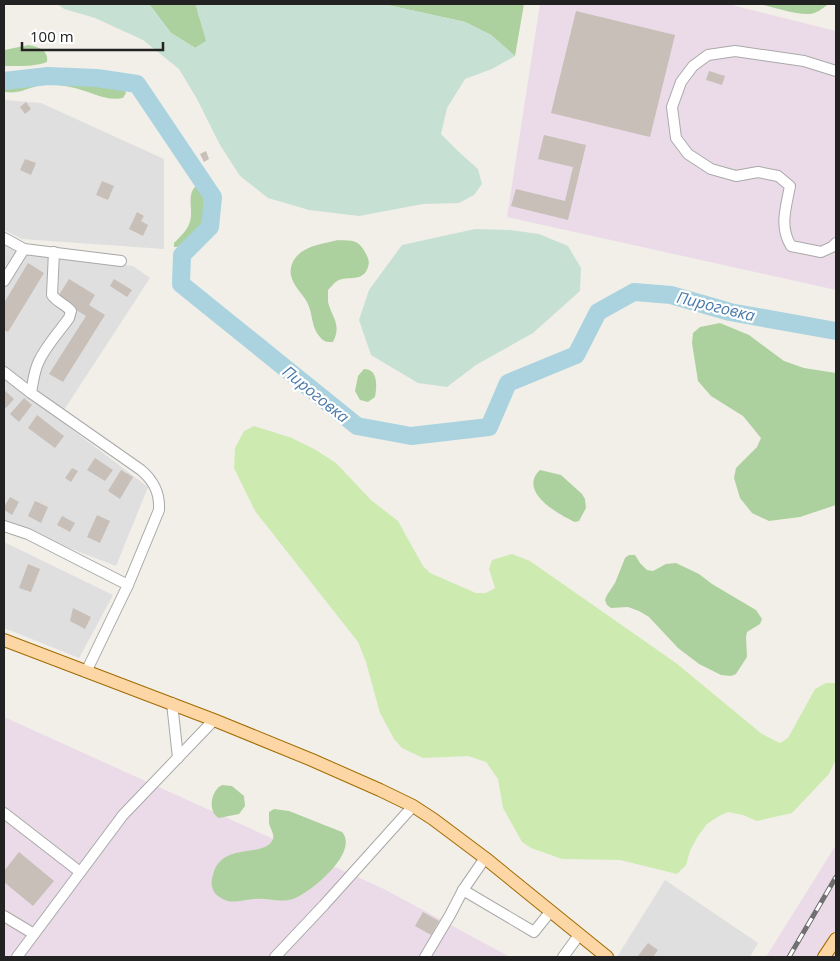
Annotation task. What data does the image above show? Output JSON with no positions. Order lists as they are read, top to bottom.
{
  "water": ["Пироговка"],
  "scale_bar": "100 m"
}
